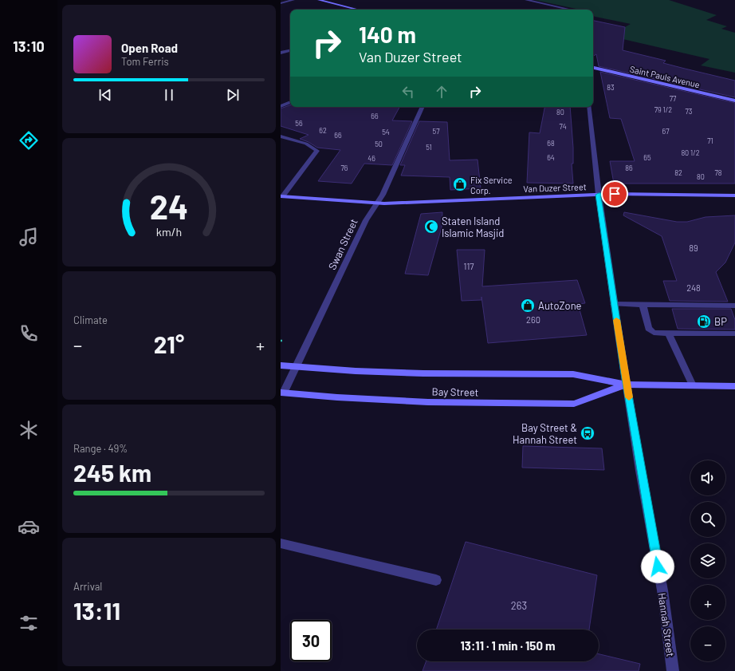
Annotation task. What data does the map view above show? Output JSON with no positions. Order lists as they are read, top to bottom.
{
  "streets": {
    "main road": ["Saint Pauls Avenue", "Van Duzer Street", "Bay Street"],
    "street": ["Swan Street", "Hannah Street"]
  },
  "crossings": [
    ["Van Duzer Street", "Swan Street"],
    ["Van Duzer Street", "Hannah Street"],
    ["Swan Street", "Bay Street"],
    ["Bay Street", "Hannah Street"]
  ],
  "places": {
    "shop": ["Fix Service Corp.", "AutoZone"],
    "mosque": ["Staten Island Islamic Masjid"],
    "fuel station": ["BP"],
    "bus stop": ["Bay Street & Hannah Street"]
  },
  "house_numbers": [
    "83",
    "77",
    "79 1/2",
    "73",
    "80",
    "66",
    "56",
    "74",
    "62",
    "57",
    "67",
    "54",
    "66",
    "71",
    "68",
    "50",
    "51",
    "80 1/2",
    "64",
    "65",
    "46",
    "76",
    "86",
    "82",
    "78",
    "80",
    "89",
    "117",
    "248",
    "260",
    "263"
  ],
  "page": {
    "tabs": "13:10",
    "turn": ["140 m", "Van Duzer Street"],
    "song": ["Open Road", "Tom Ferris"],
    "tile": [
      "Climate",
      ["Range · 49%", "245 km"],
      ["Arrival", "13:11"]
    ],
    "heat": ["−", "21°", "+"],
    "map_buttons": ["+", "−"],
    "limit": "30",
    "trip": "13:11 · 1 min · 150 m",
    "gauge": ["24", "km/h"]
  }
}
